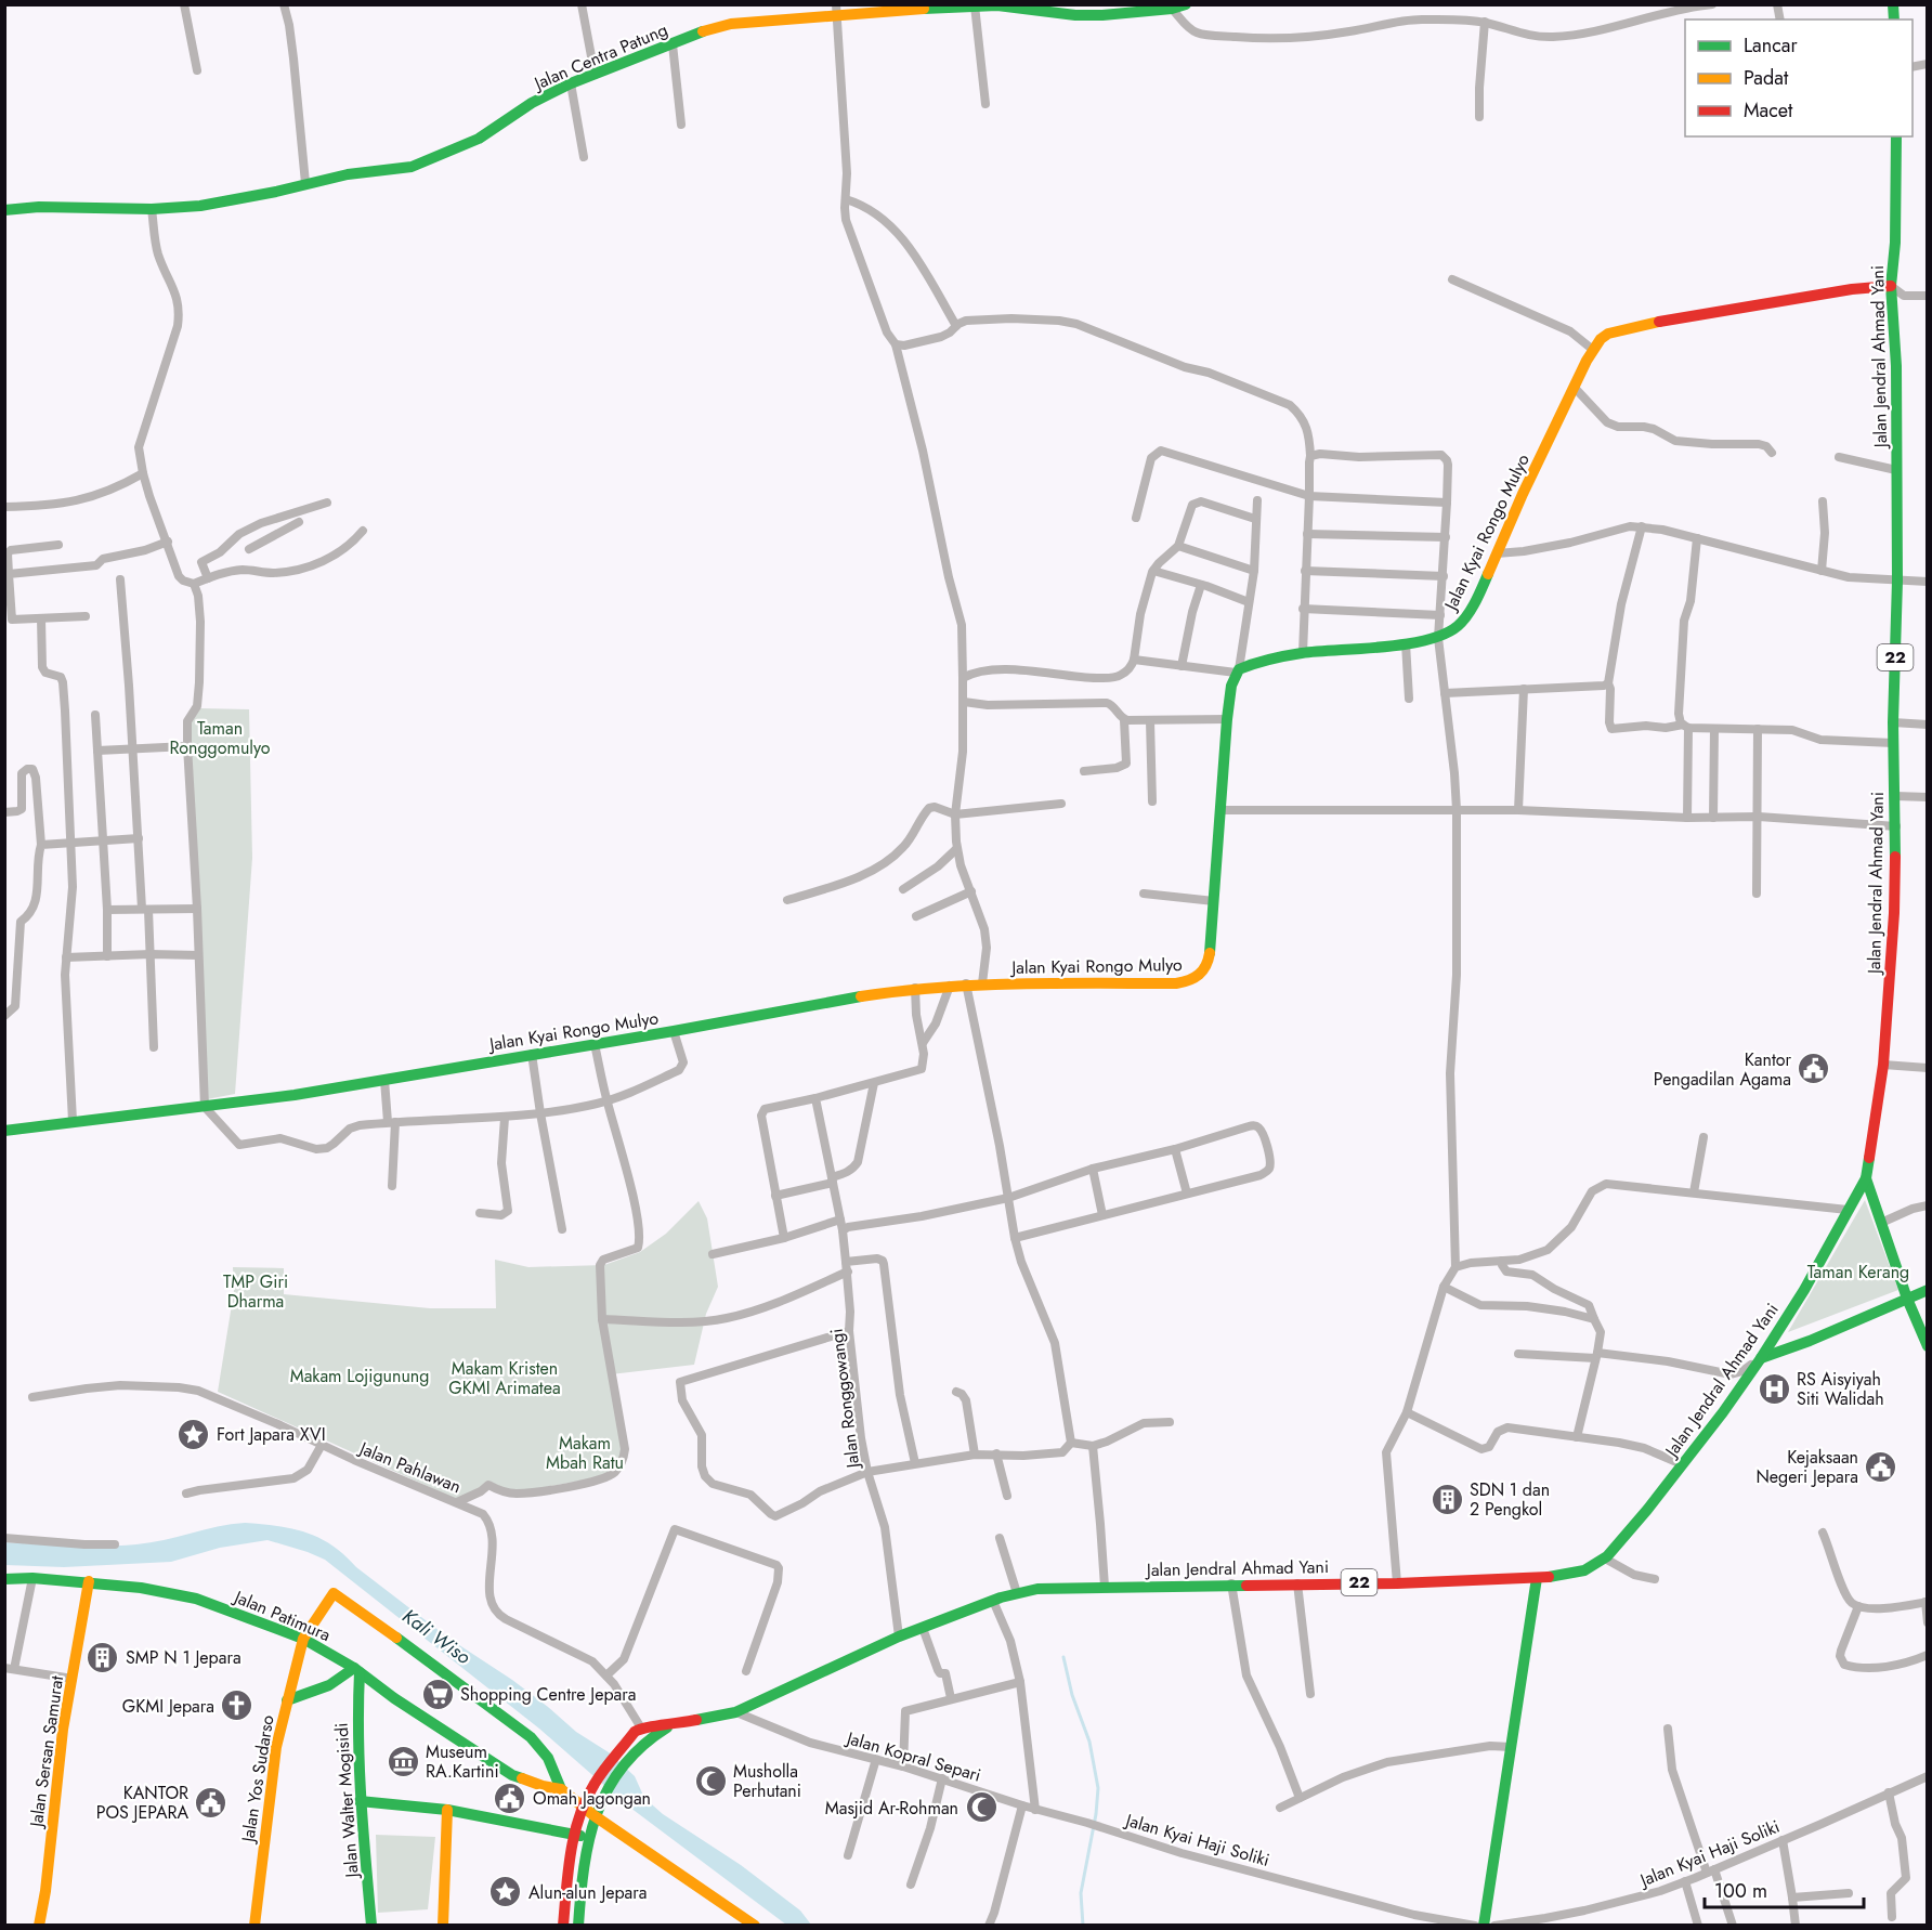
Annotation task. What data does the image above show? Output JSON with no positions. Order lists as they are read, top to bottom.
{
  "streets": {
    "main road": [
      "Jalan Centra Patung",
      "Jalan Jendral Ahmad Yani",
      "Jalan Kyai Rongo Mulyo",
      "22",
      "Jalan Patimura",
      "Jalan Sersan Samurat",
      "Jalan Yos Sudarso",
      "Jalan Walter Mogisidi"
    ],
    "street": [
      "Jalan Ronggowangi",
      "Jalan Pahlawan",
      "Jalan Kopral Separi",
      "Jalan Kyai Haji Soliki"
    ]
  },
  "crossings": [
    ["Jalan Jendral Ahmad Yani", "Jalan Kyai Rongo Mulyo"],
    ["Jalan Jendral Ahmad Yani", "22"],
    ["Jalan Jendral Ahmad Yani", "Jalan Ronggowangi"],
    ["Jalan Jendral Ahmad Yani", "Jalan Pahlawan"],
    ["Jalan Jendral Ahmad Yani", "Jalan Patimura"],
    ["Jalan Jendral Ahmad Yani", "Jalan Kopral Separi"],
    ["22", "Jalan Patimura"],
    ["Jalan Patimura", "Jalan Sersan Samurat"],
    ["Jalan Patimura", "Jalan Yos Sudarso"],
    ["Jalan Patimura", "Jalan Walter Mogisidi"],
    ["Jalan Kopral Separi", "Jalan Kyai Haji Soliki"]
  ],
  "water": ["Kali Wiso"],
  "parks": [
    "Taman Ronggomulyo",
    "Taman Kerang",
    "TMP Giri Dharma",
    "Makam Kristen GKMI Arimatea",
    "Makam Lojigunung",
    "Makam Mbah Ratu"
  ],
  "places": {
    "public building": [
      "Kantor Pengadilan Agama",
      "Kejaksaan Negeri Jepara",
      "Omah Jagongan",
      "KANTOR POS JEPARA"
    ],
    "hospital": ["RS Aisyiyah Siti Walidah"],
    "place": ["Fort Japara XVI", "Alun-alun Jepara"],
    "building": ["SDN 1 dan 2 Pengkol", "SMP N 1 Jepara"],
    "supermarket": ["Shopping Centre Jepara"],
    "church": ["GKMI Jepara"],
    "museum": ["Museum RA.Kartini"],
    "mosque": ["Musholla Perhutani", "Masjid Ar-Rohman"]
  },
  "legend": ["Lancar", "Padat", "Macet"],
  "scale_bar": "100 m"
}
